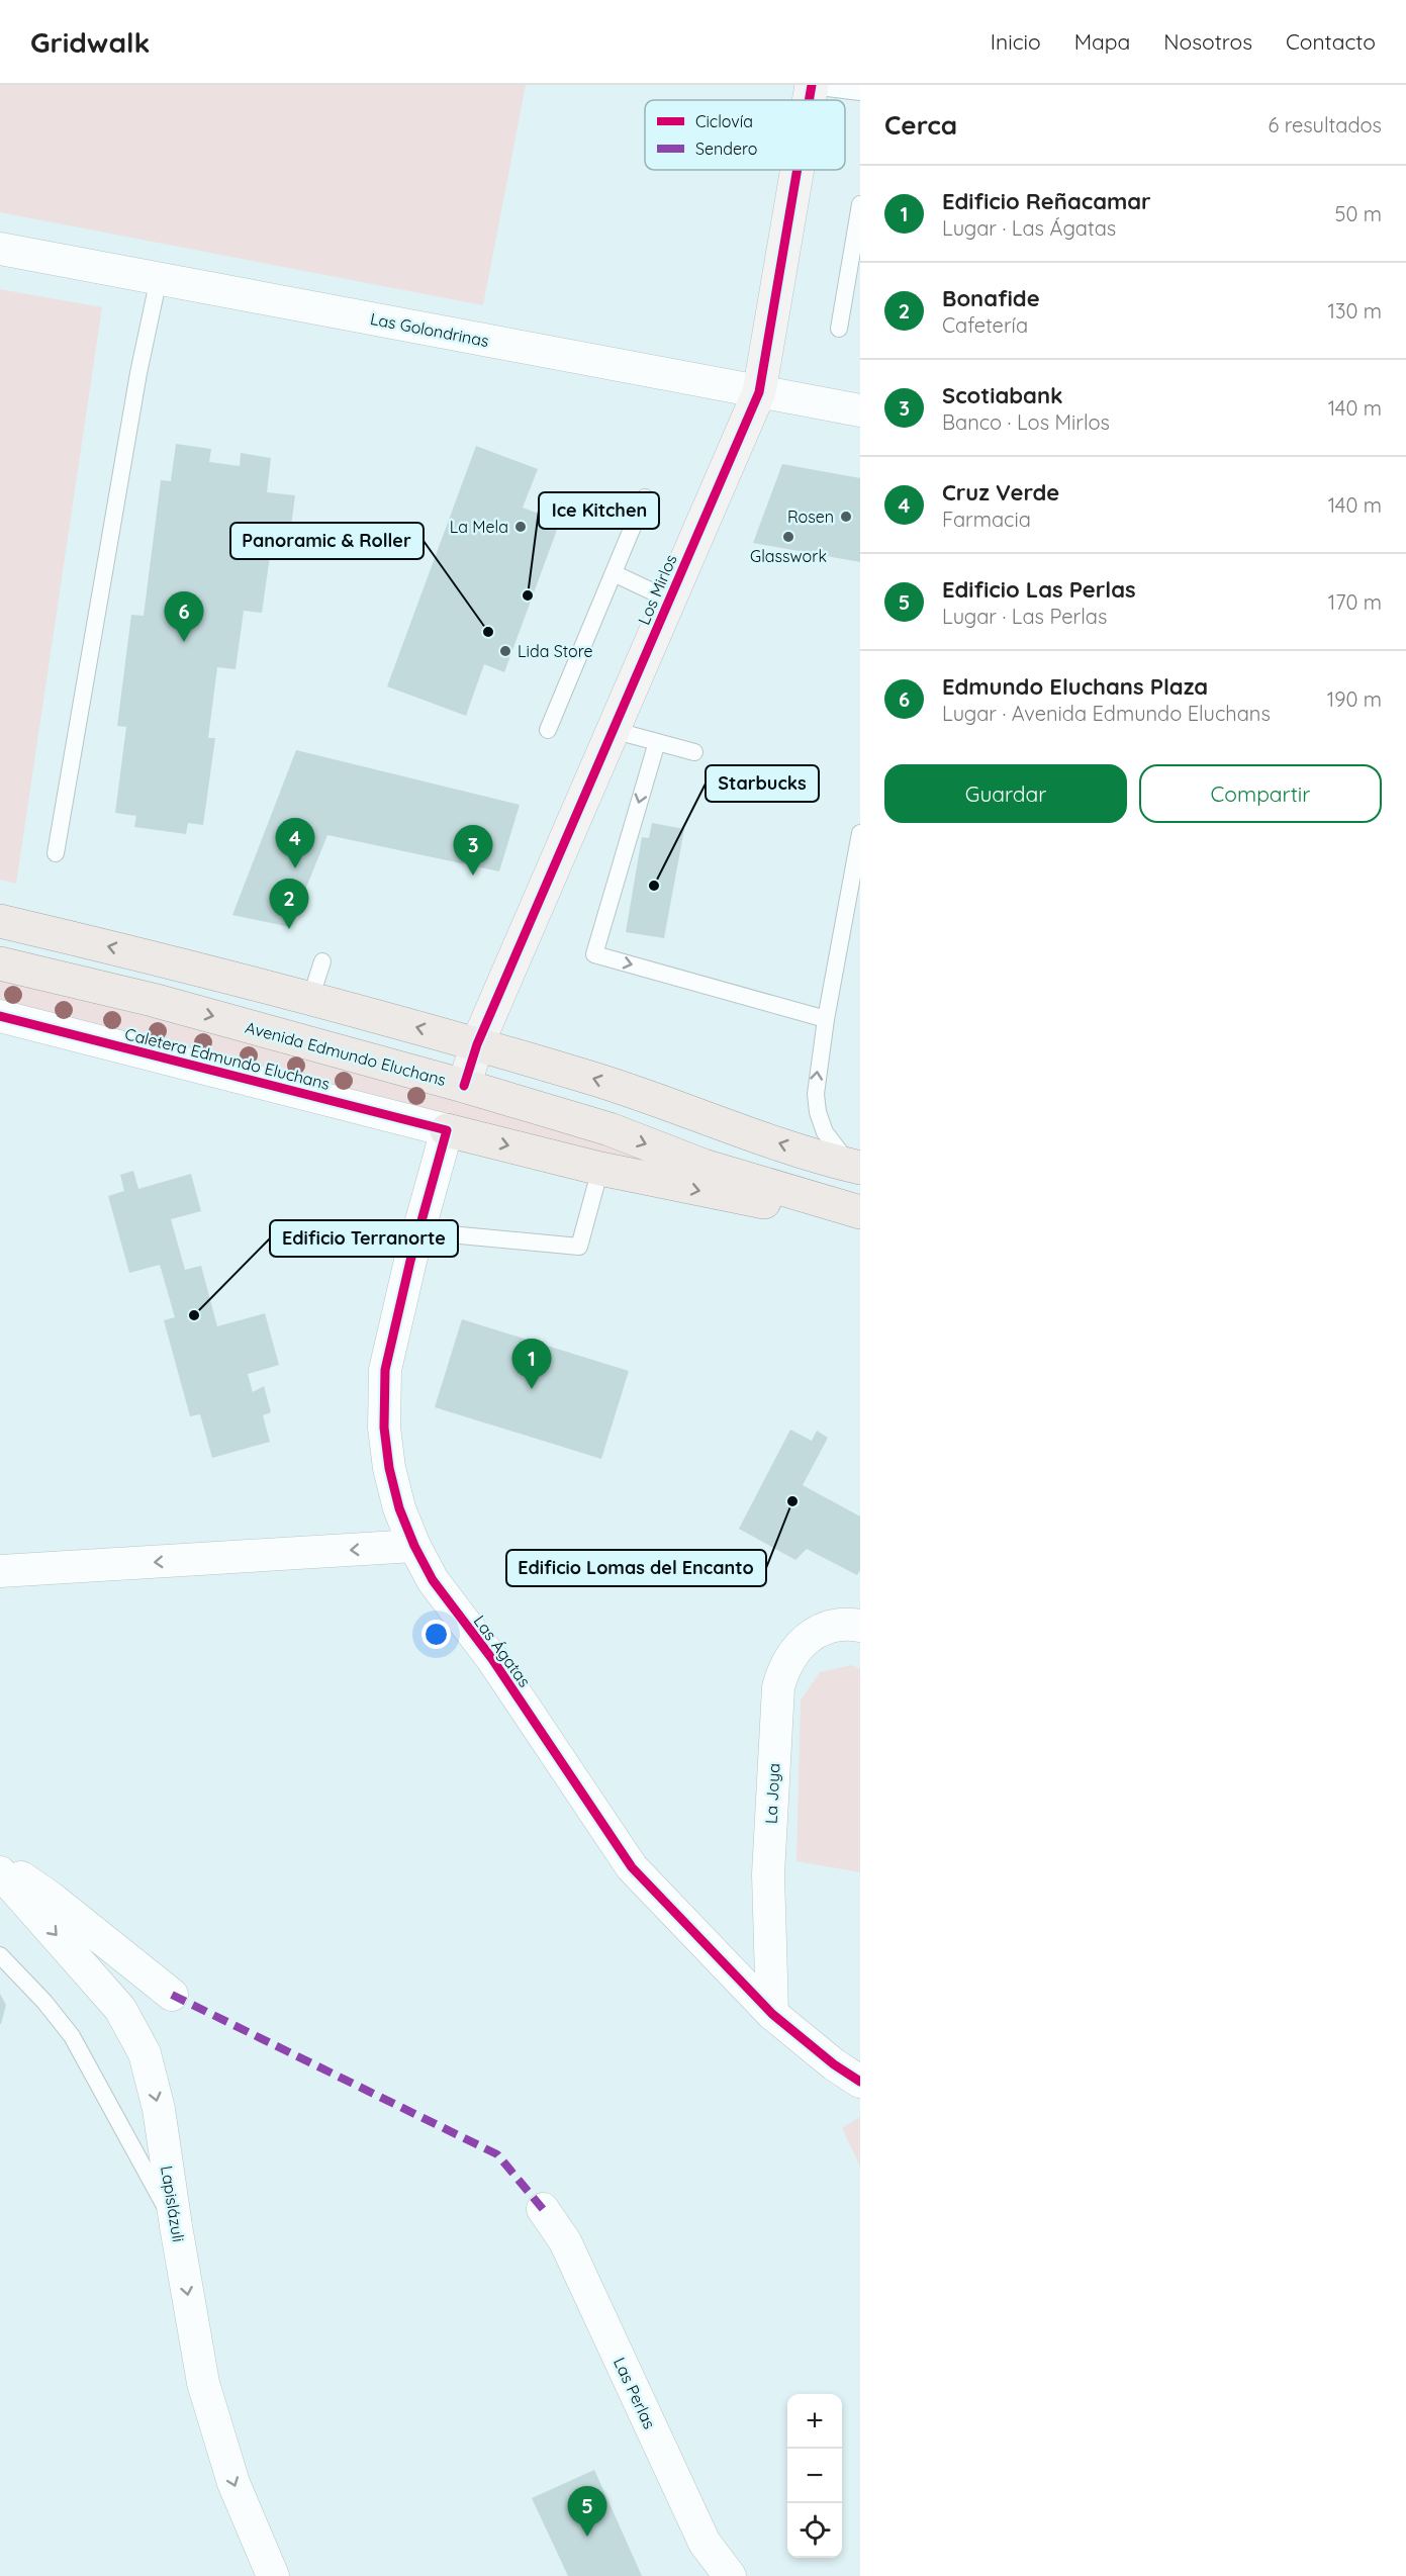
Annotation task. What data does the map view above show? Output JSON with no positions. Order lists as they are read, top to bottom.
{
  "streets": {
    "main road": ["Avenida Edmundo Eluchans"],
    "street": [
      "Las Golondrinas",
      "Los Mirlos",
      "Caletera Edmundo Eluchans",
      "Las Ágatas",
      "La Joya",
      "Lapislázuli",
      "Las Perlas"
    ]
  },
  "crossings": [
    ["Las Golondrinas", "Los Mirlos"],
    ["Los Mirlos", "Avenida Edmundo Eluchans"],
    ["Caletera Edmundo Eluchans", "Las Ágatas"],
    ["Las Ágatas", "La Joya"]
  ],
  "one_way": ["Lapislázuli"],
  "places": [
    "Rosen",
    "La Mela",
    "Glasswork",
    "Ice Kitchen",
    "Panoramic & Roller",
    "Lida Store",
    "Starbucks",
    "Edificio Terranorte",
    "Edificio Lomas del Encanto"
  ],
  "legend": ["Ciclovía", "Sendero"],
  "page": {
    "header": "Gridwalk",
    "nav": [
      "Inicio",
      "Mapa",
      "Nosotros",
      "Contacto"
    ],
    "heading": ["Cerca", "6 resultados"],
    "list": [
      {
        "mark": "1",
        "name": "Edificio Reñacamar",
        "note": "Lugar · Las Ágatas",
        "value": "50 m"
      },
      {
        "mark": "2",
        "name": "Bonafide",
        "note": "Cafetería",
        "value": "130 m"
      },
      {
        "mark": "3",
        "name": "Scotiabank",
        "note": "Banco · Los Mirlos",
        "value": "140 m"
      },
      {
        "mark": "4",
        "name": "Cruz Verde",
        "note": "Farmacia",
        "value": "140 m"
      },
      {
        "mark": "5",
        "name": "Edificio Las Perlas",
        "note": "Lugar · Las Perlas",
        "value": "170 m"
      },
      {
        "mark": "6",
        "name": "Edmundo Eluchans Plaza",
        "note": "Lugar · Avenida Edmundo Eluchans",
        "value": "190 m"
      }
    ],
    "pins": [
      "6",
      "4",
      "3",
      "2",
      "1",
      "5"
    ],
    "buttons": ["Guardar", "Compartir"],
    "map_buttons": ["+", "−"]
  }
}
